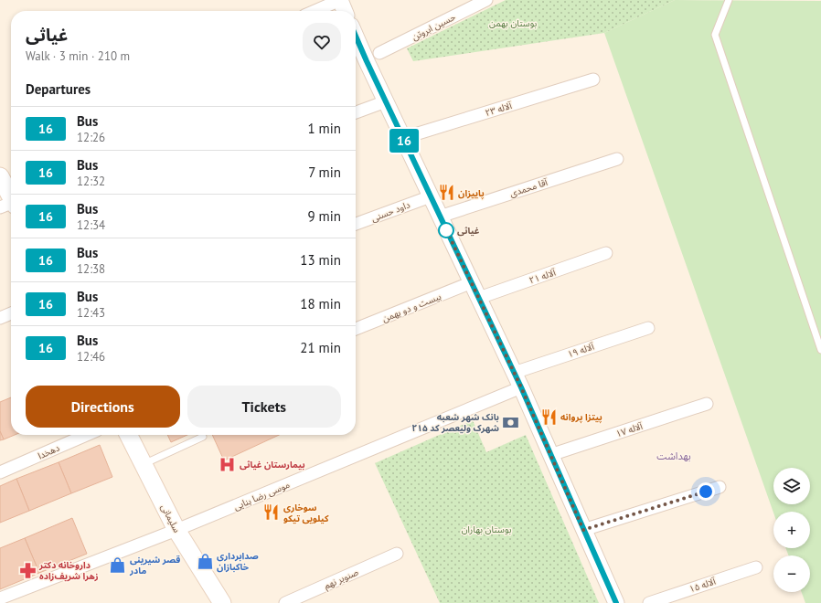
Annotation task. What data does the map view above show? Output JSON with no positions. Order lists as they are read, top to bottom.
{
  "streets": {
    "main road": ["سلیمانی"],
    "street": [
      "حسین ابروتن",
      "آلاله ۲۳",
      "آقا محمدی",
      "داود حسنی",
      "آلاله ۲۱",
      "بیست و دو بهمن",
      "آلاله ۱۹",
      "آلاله ۱۷",
      "دهخدا",
      "موسی رضا بنایی",
      "صنوبر نهم",
      "آلاله ۱۵"
    ]
  },
  "crossings": [
    ["موسی رضا بنایی", "سلیمانی"]
  ],
  "districts": ["بهداشت"],
  "parks": ["بوستان بهمن", "بوستان بهاران"],
  "places": {
    "restaurant": ["پاییزان", "پیتزا پروانه", "سوخاری کیلویی تیکو"],
    "other": ["غیاثی"],
    "bank": ["بانک شهر شعبه شهرک ولیعصر کد ۲۱۵"],
    "hospital": ["بیمارستان غیاثی"],
    "shop": ["صدابرداری خاکبازان", "قصر شیرینی مادر"],
    "pharmacy": ["داروخانه دکتر زهرا شریف‌زاده"]
  },
  "lines": ["bus line 16"],
  "page": {
    "on_map": "16",
    "heading": [
      ["غیاثی", "Walk · 3 min · 210 m"],
      "Departures"
    ],
    "list": [
      {
        "mark": "16",
        "name": "Bus",
        "note": "12:26",
        "value": "1 min"
      },
      {
        "mark": "16",
        "name": "Bus",
        "note": "12:32",
        "value": "7 min"
      },
      {
        "mark": "16",
        "name": "Bus",
        "note": "12:34",
        "value": "9 min"
      },
      {
        "mark": "16",
        "name": "Bus",
        "note": "12:38",
        "value": "13 min"
      },
      {
        "mark": "16",
        "name": "Bus",
        "note": "12:43",
        "value": "18 min"
      },
      {
        "mark": "16",
        "name": "Bus",
        "note": "12:46",
        "value": "21 min"
      }
    ],
    "buttons": ["Directions", "Tickets"],
    "map_buttons": ["+", "−"]
  }
}
